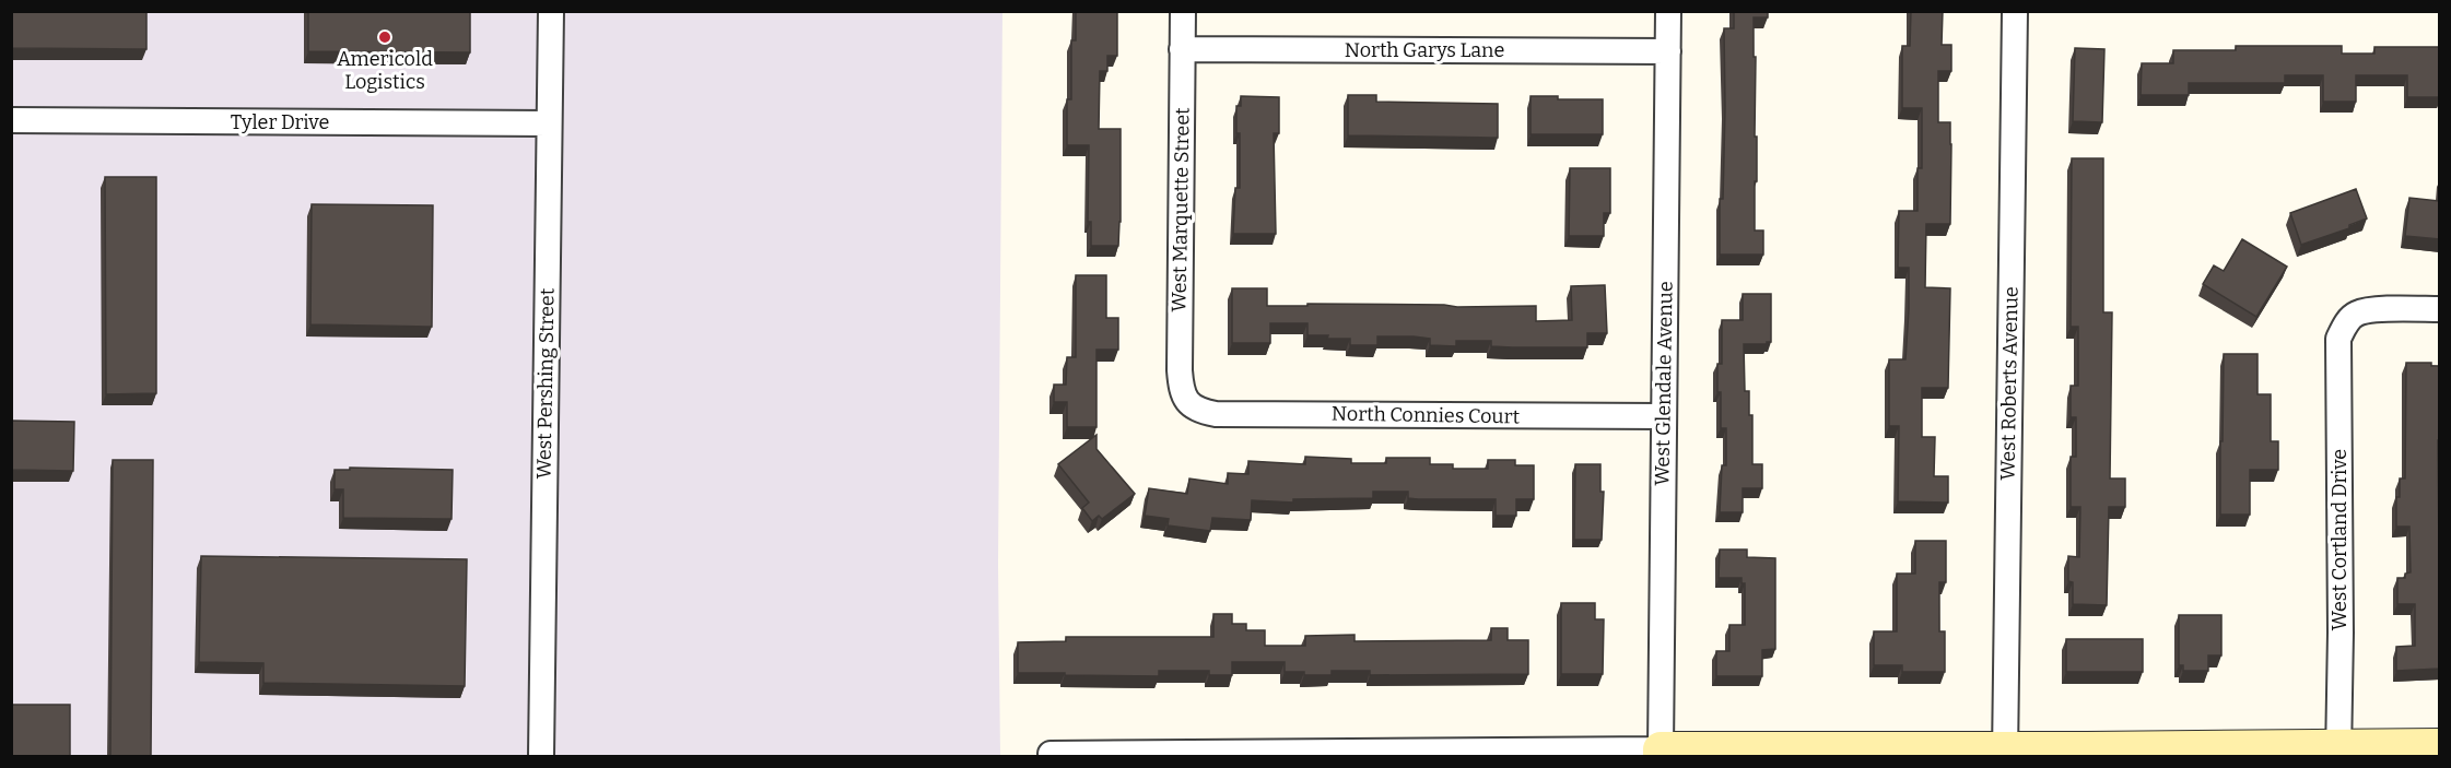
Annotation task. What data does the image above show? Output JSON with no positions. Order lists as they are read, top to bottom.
{
  "streets": {
    "street": [
      "North Garys Lane",
      "Tyler Drive",
      "West Marquette Street",
      "West Pershing Street",
      "West Glendale Avenue",
      "West Roberts Avenue",
      "North Connies Court",
      "West Cortland Drive"
    ]
  },
  "crossings": [
    ["North Garys Lane", "West Marquette Street"],
    ["North Garys Lane", "West Glendale Avenue"],
    ["Tyler Drive", "West Pershing Street"],
    ["West Marquette Street", "North Connies Court"],
    ["West Glendale Avenue", "North Connies Court"]
  ],
  "places": ["Americold Logistics"]
}
